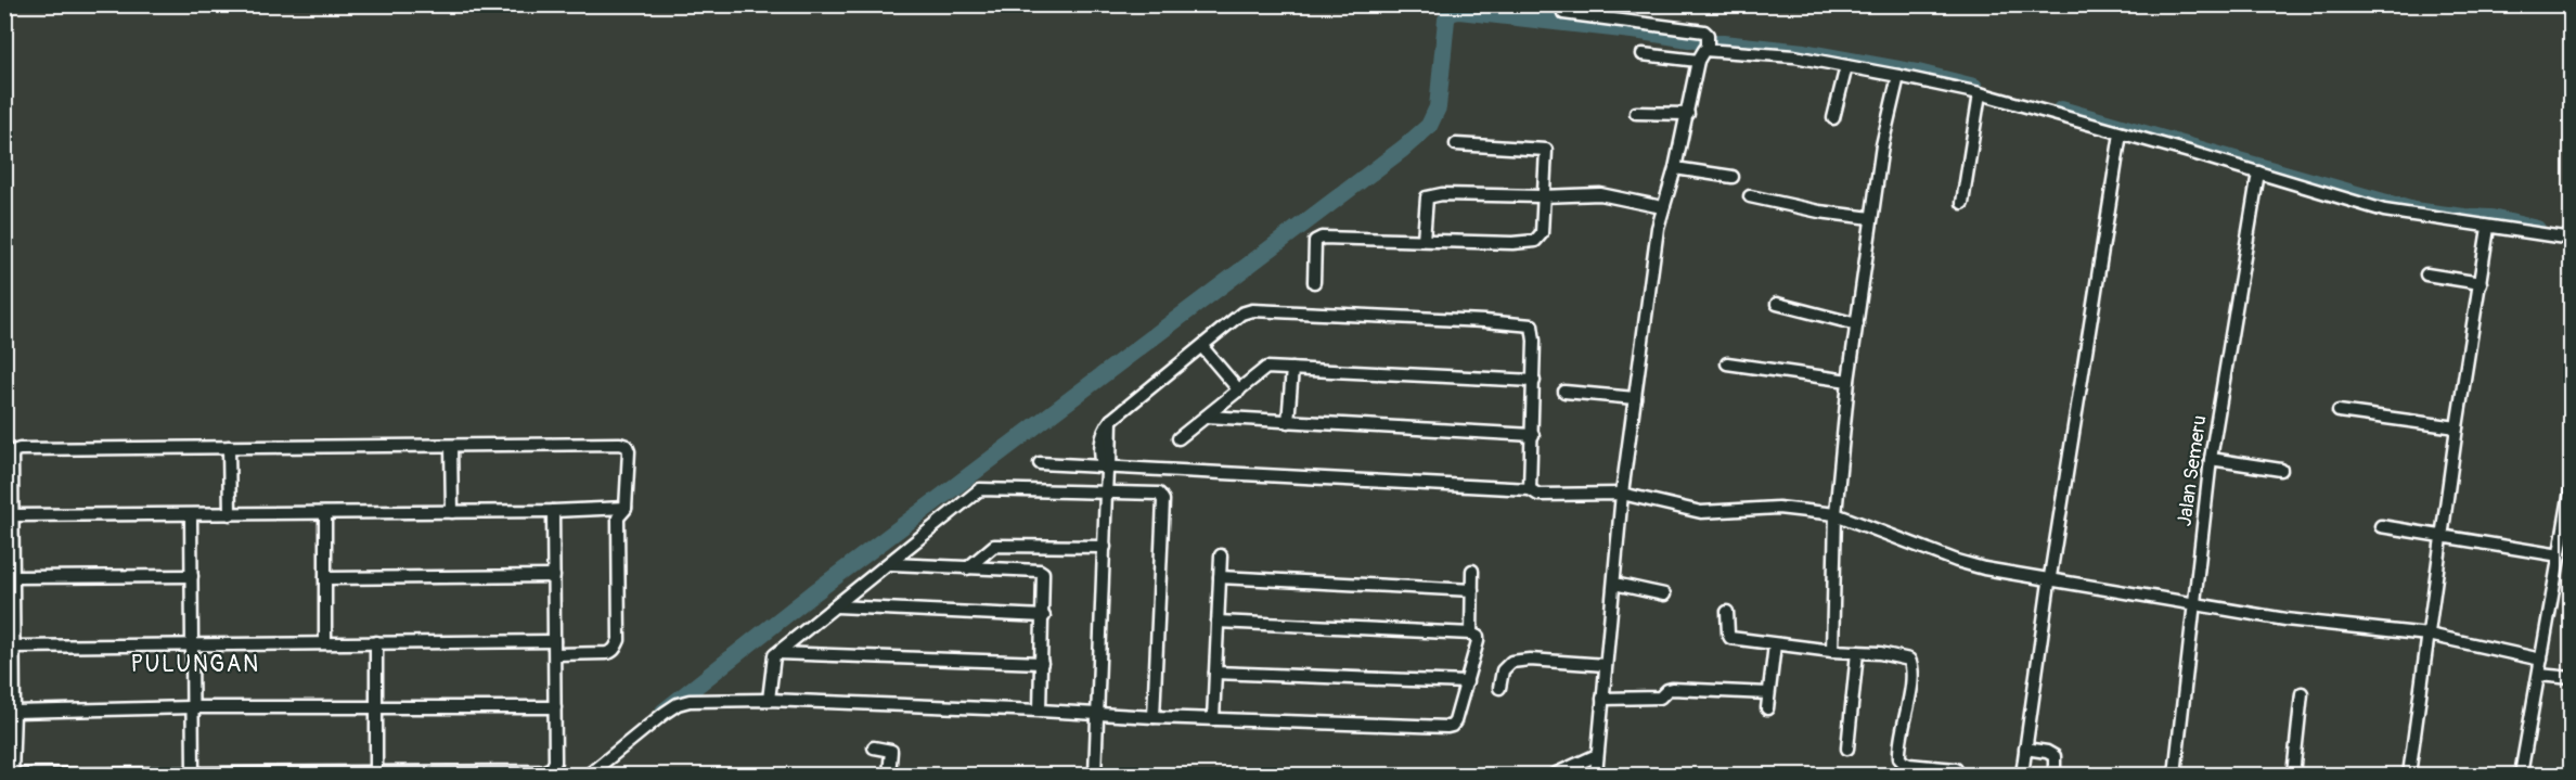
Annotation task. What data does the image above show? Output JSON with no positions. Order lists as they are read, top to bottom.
{
  "streets": {
    "street": ["Jalan Semeru"]
  },
  "districts": ["PULUNGAN"]
}
